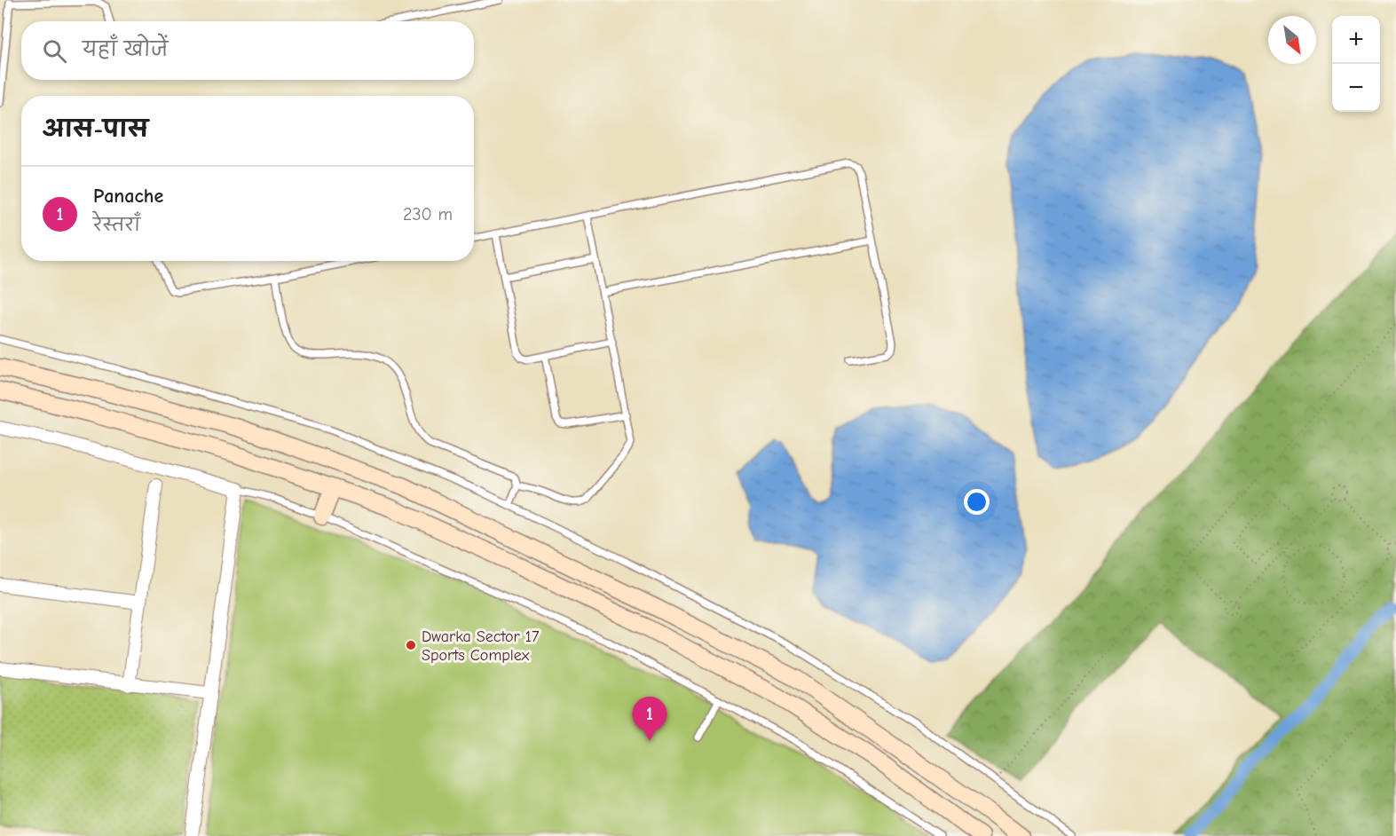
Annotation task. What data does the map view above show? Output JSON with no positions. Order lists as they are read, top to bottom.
{
  "places": ["Dwarka Sector 17 Sports Complex"],
  "north": "bottom right",
  "page": {
    "map_buttons": ["+", "−"],
    "search": "यहाँ खोजें",
    "heading": "आस-पास",
    "list": [
      {
        "mark": "1",
        "name": "Panache",
        "note": "रेस्तराँ",
        "value": "230 m"
      }
    ],
    "pins": "1"
  }
}
